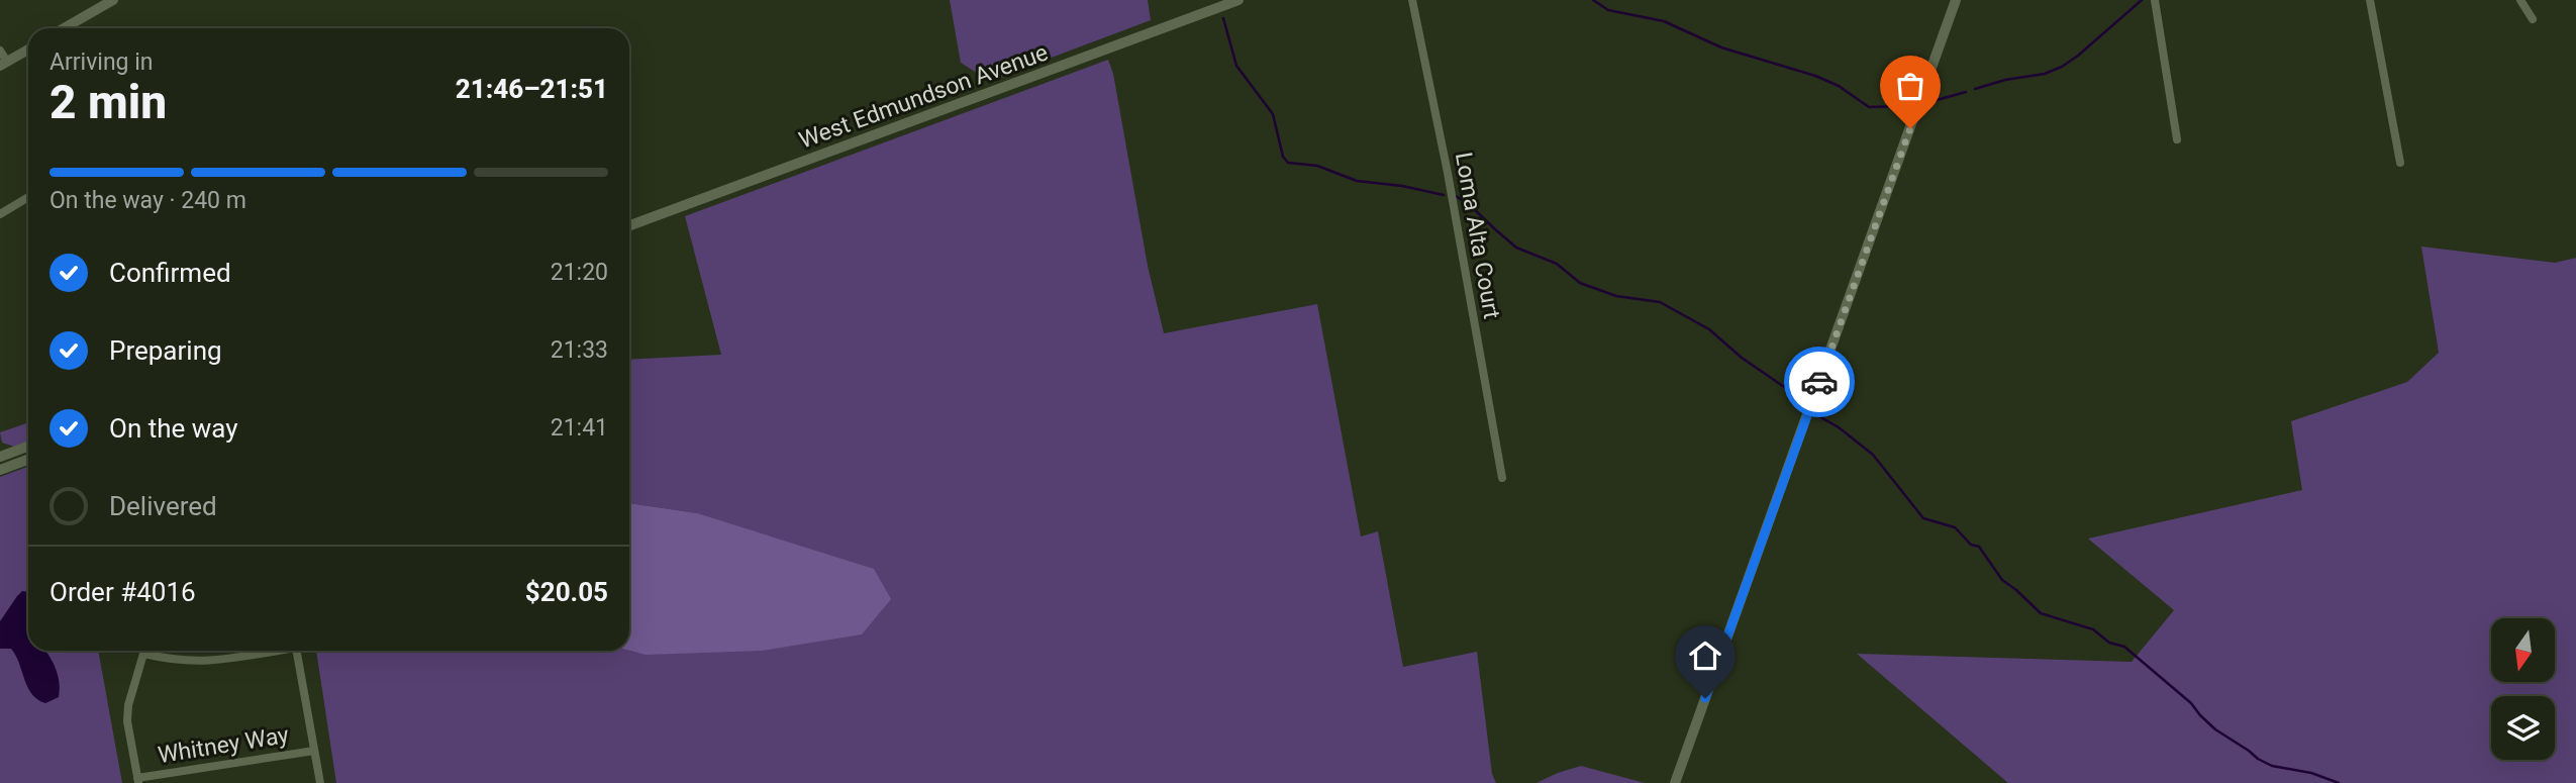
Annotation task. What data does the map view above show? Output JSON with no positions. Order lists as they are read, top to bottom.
{
  "streets": {
    "street": ["West Edmundson Avenue", "Loma Alta Court", "Whitney Way"]
  },
  "north": "bottom",
  "page": {
    "heading": ["2 min", "Arriving in", "21:46–21:51"],
    "panel": ["Order #4016", "$20.05"],
    "bar": "On the way · 240 m",
    "list": [
      ["Confirmed", "21:20"],
      ["Preparing", "21:33"],
      ["On the way", "21:41"],
      "Delivered"
    ]
  }
}
